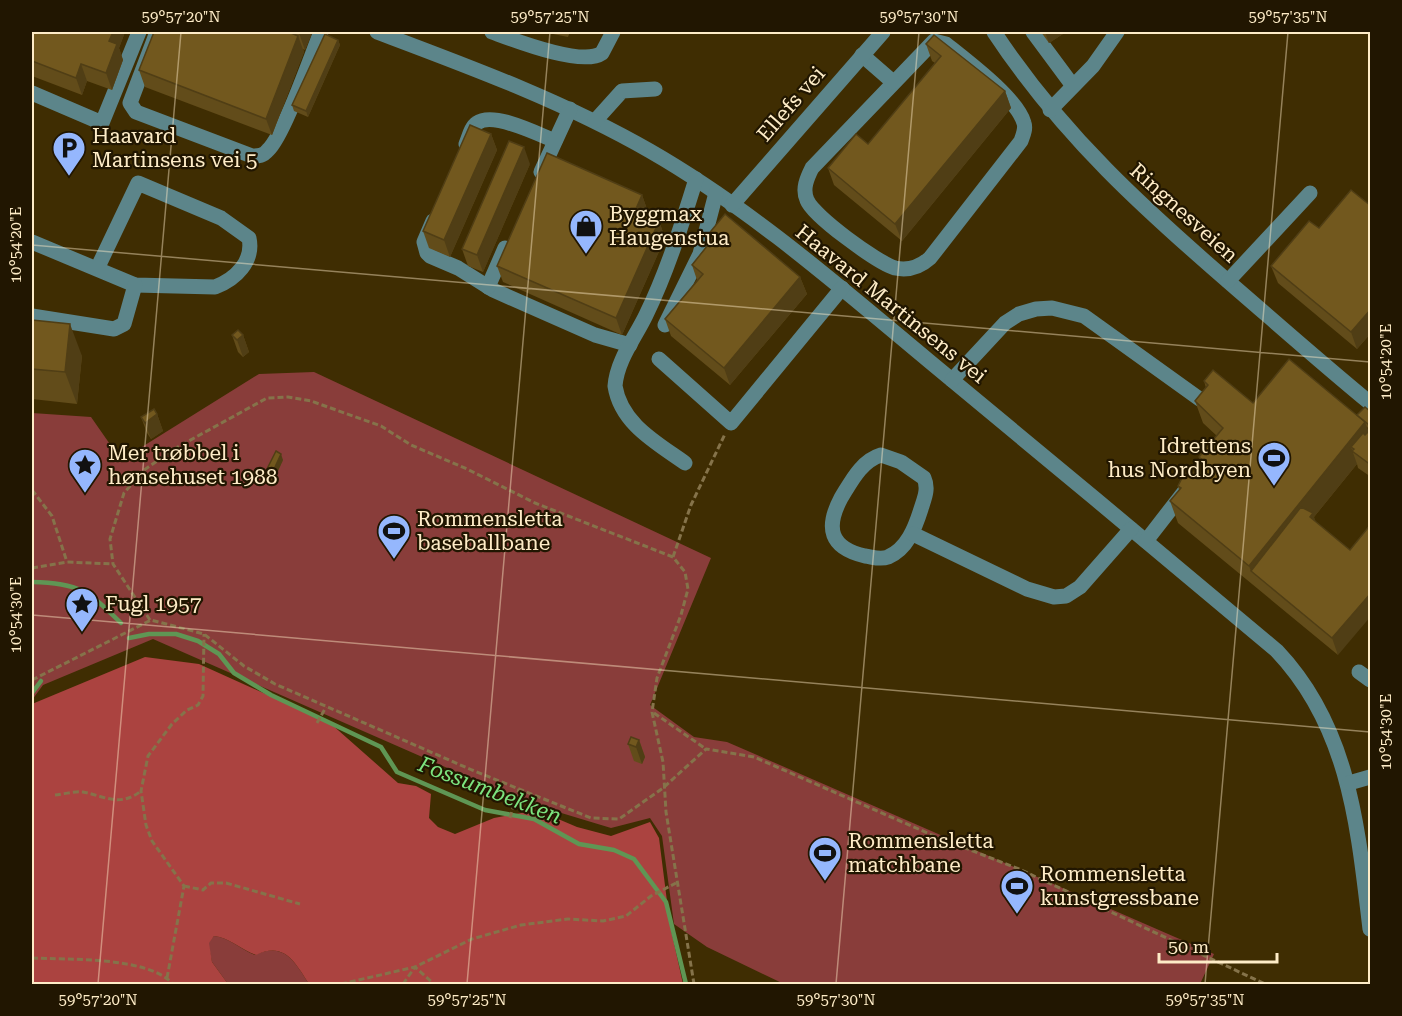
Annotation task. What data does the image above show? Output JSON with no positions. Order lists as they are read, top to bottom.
{
  "streets": {
    "street": ["Ellefs vei", "Ringnesveien", "Haavard Martinsens vei"]
  },
  "crossings": [
    ["Ellefs vei", "Haavard Martinsens vei"]
  ],
  "water": ["Fossumbekken"],
  "places": {
    "parking": ["Haavard Martinsens vei 5"],
    "shop": ["Byggmax Haugenstua"],
    "sports": [
      "Idrettens hus Nordbyen",
      "Rommensletta baseballbane",
      "Rommensletta matchbane",
      "Rommensletta kunstgressbane"
    ],
    "place": ["Mer trøbbel i hønsehuset 1988", "Fugl 1957"]
  },
  "scale_bar": "50 m",
  "coordinates": [
    "59°57'20\"N",
    "59°57'25\"N",
    "59°57'30\"N",
    "59°57'35\"N",
    "10°54'20\"E",
    "10°54'30\"E"
  ]
}
